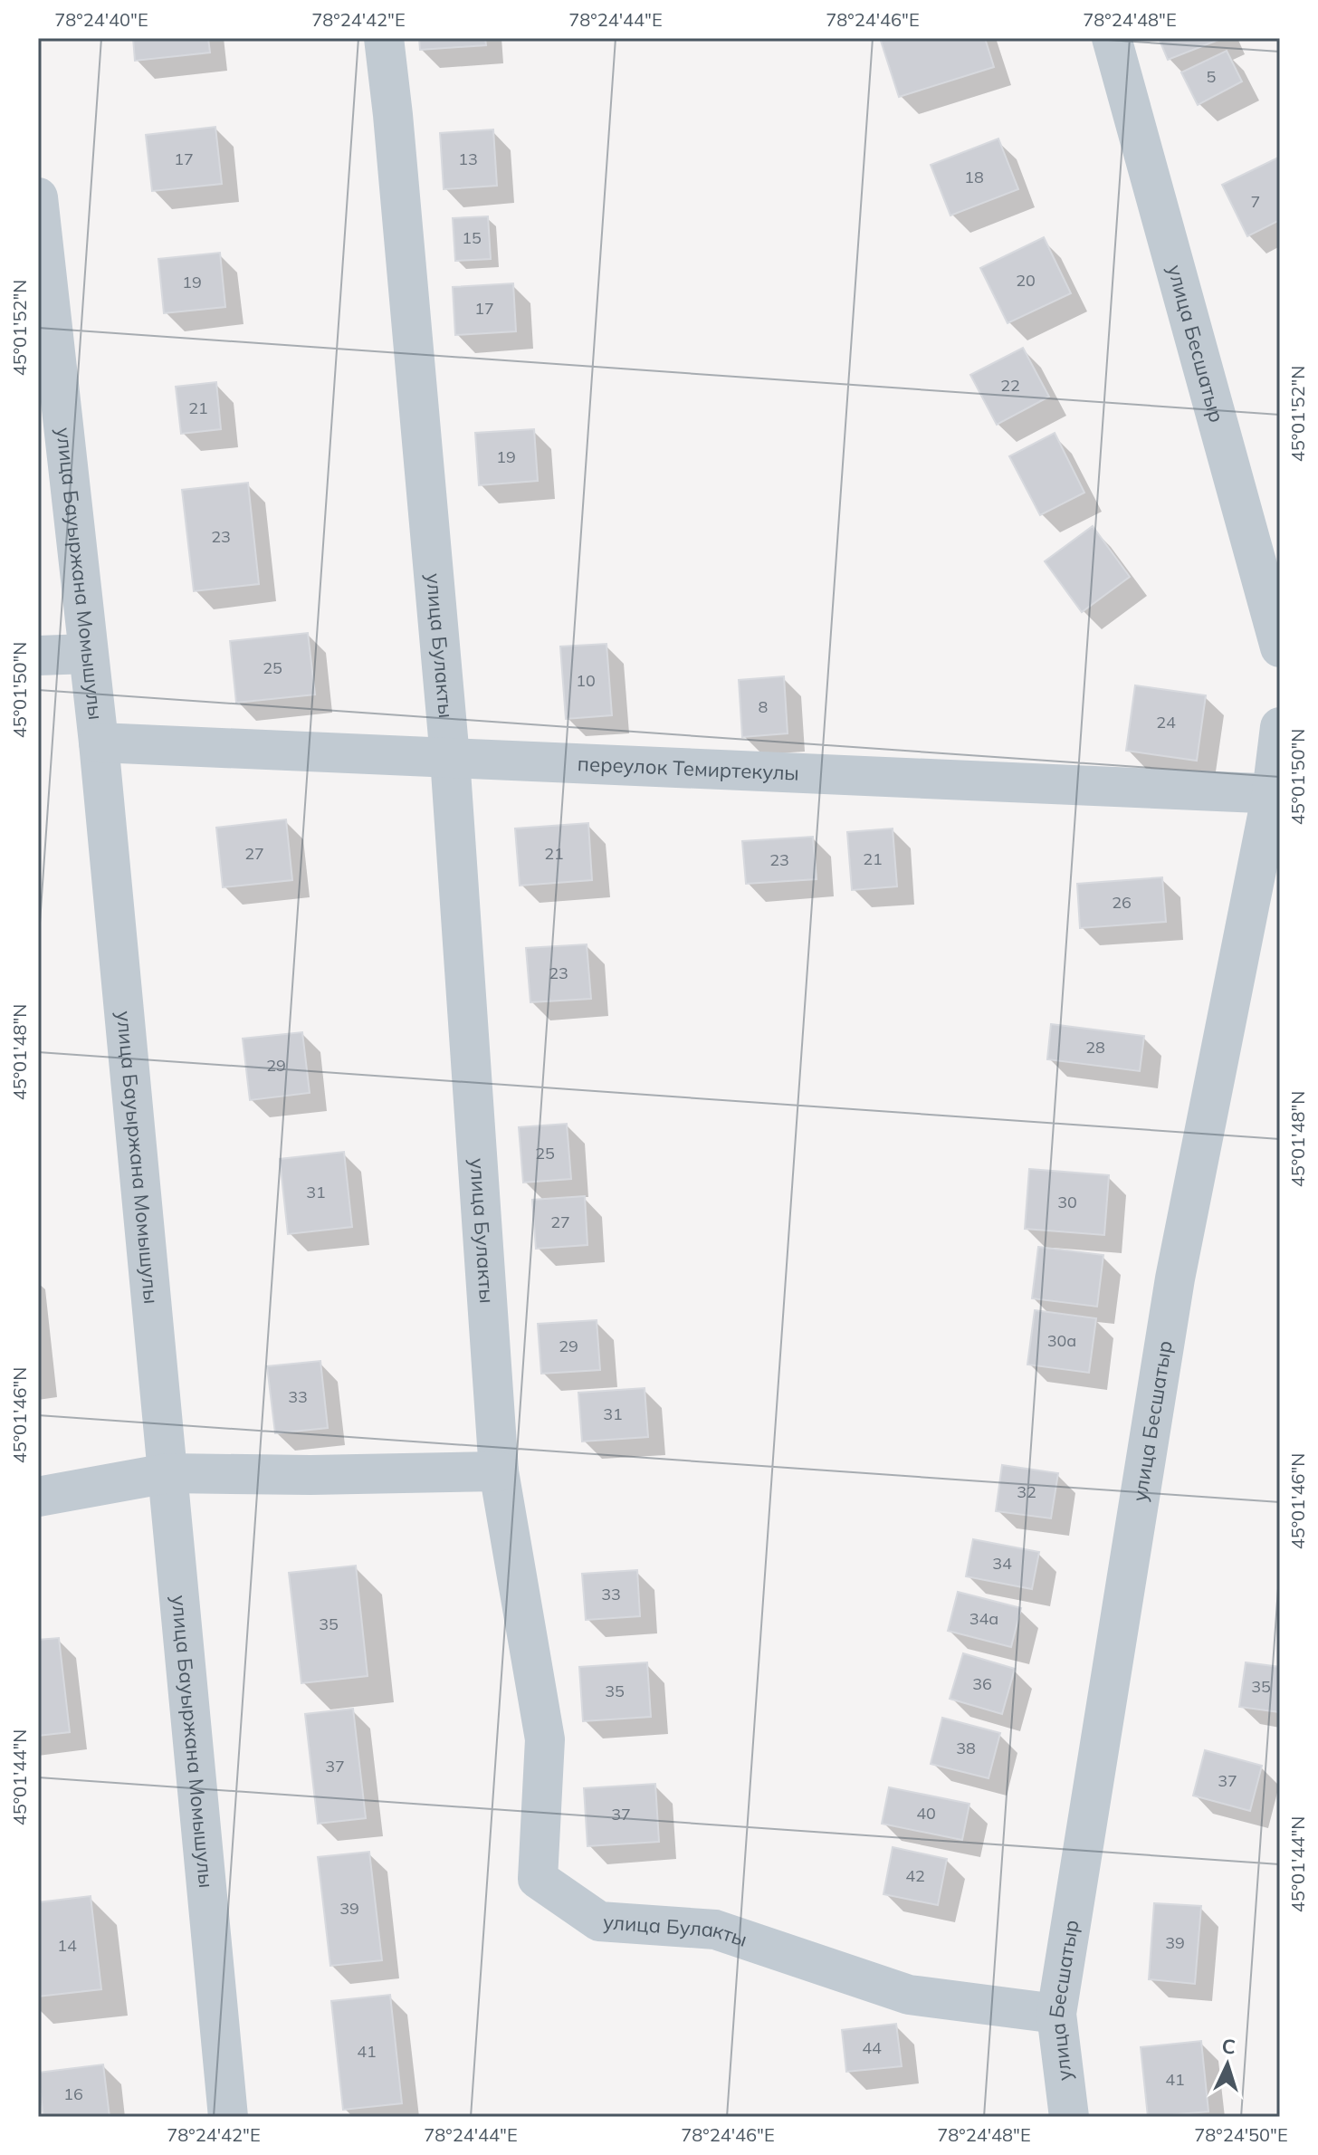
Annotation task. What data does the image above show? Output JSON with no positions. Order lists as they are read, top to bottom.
{
  "streets": {
    "street": [
      "улица Бесшатыр",
      "улица Бауыржана Момышулы",
      "улица Булакты",
      "переулок Темиртекулы"
    ]
  },
  "crossings": [
    ["улица Бесшатыр", "улица Булакты"],
    ["улица Бесшатыр", "переулок Темиртекулы"],
    ["улица Бауыржана Момышулы", "переулок Темиртекулы"],
    ["улица Булакты", "переулок Темиртекулы"]
  ],
  "house_numbers": [
    "5",
    "17",
    "13",
    "18",
    "7",
    "15",
    "20",
    "19",
    "17",
    "22",
    "21",
    "19",
    "23",
    "25",
    "10",
    "8",
    "24",
    "27",
    "21",
    "21",
    "23",
    "26",
    "23",
    "28",
    "29",
    "25",
    "31",
    "30",
    "27",
    "30а",
    "29",
    "33",
    "31",
    "32",
    "34",
    "33",
    "34а",
    "35",
    "36",
    "35",
    "35",
    "38",
    "37",
    "37",
    "40",
    "37",
    "42",
    "39",
    "39",
    "14",
    "44",
    "41",
    "41",
    "16"
  ],
  "north": "top",
  "coordinates": [
    "78°24'40\"E",
    "78°24'42\"E",
    "78°24'44\"E",
    "78°24'46\"E",
    "78°24'48\"E",
    "45°01'52\"N",
    "45°01'50\"N",
    "45°01'48\"N",
    "45°01'46\"N",
    "45°01'44\"N",
    "78°24'50\"E"
  ]
}
